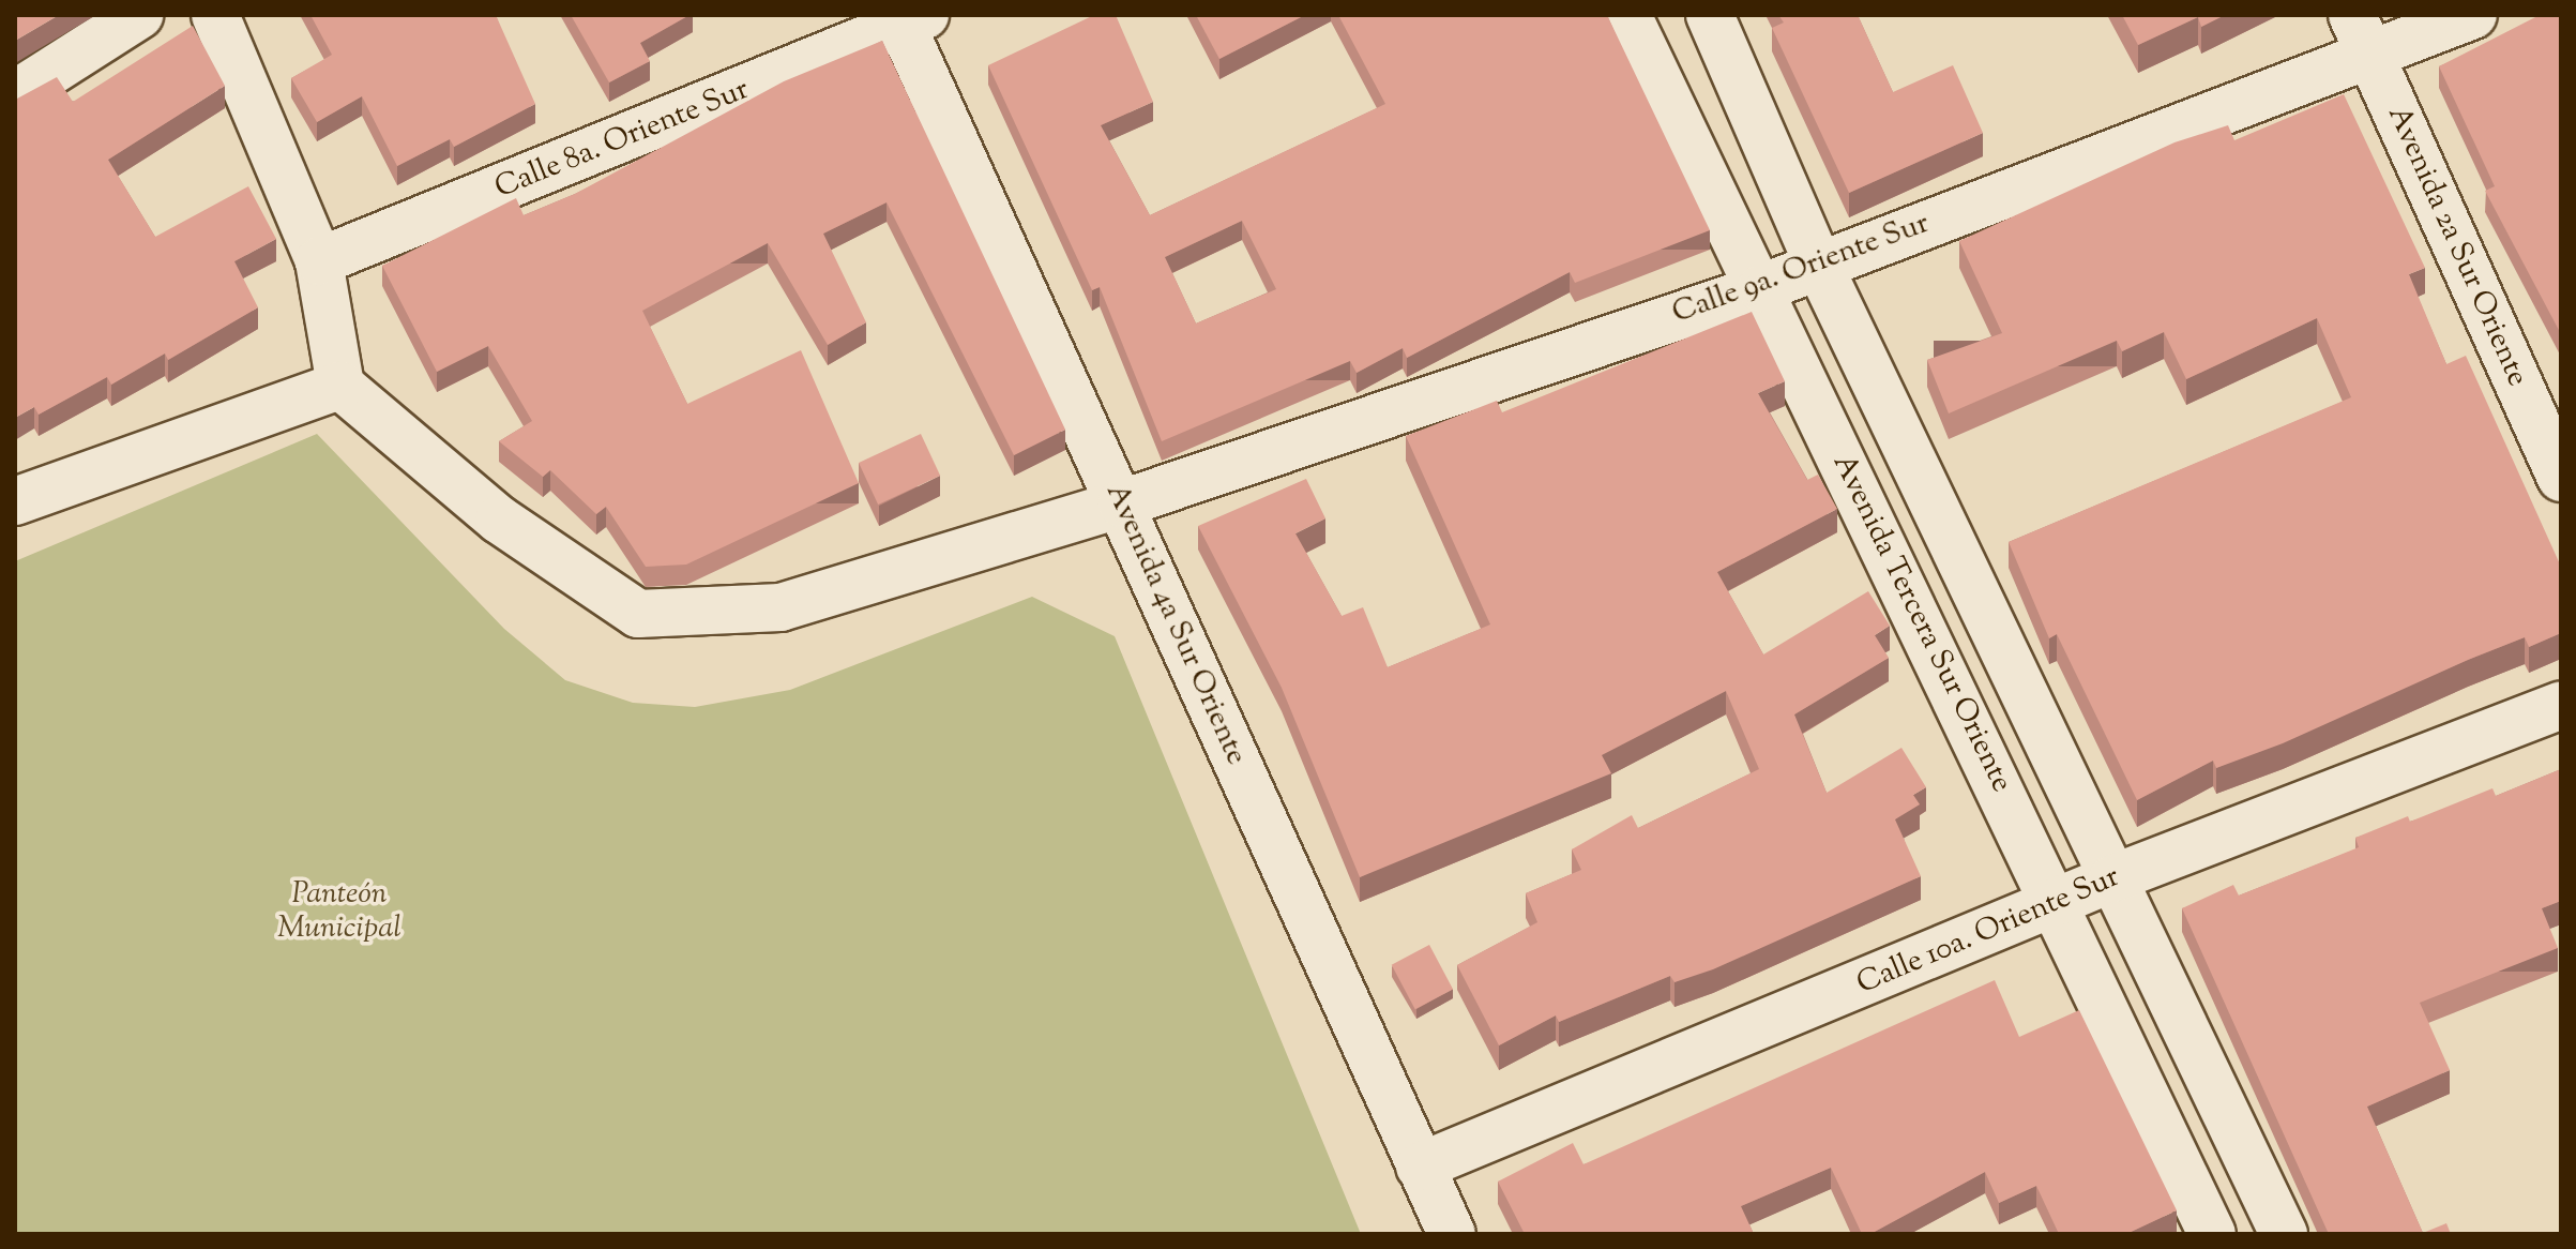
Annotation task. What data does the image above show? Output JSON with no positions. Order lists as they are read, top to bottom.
{
  "streets": {
    "street": [
      "Calle 8a. Oriente Sur",
      "Avenida 2a Sur Oriente",
      "Calle 9a. Oriente Sur",
      "Avenida Tercera Sur Oriente",
      "Avenida 4a Sur Oriente",
      "Calle 10a. Oriente Sur"
    ]
  },
  "crossings": [
    ["Calle 8a. Oriente Sur", "Avenida 4a Sur Oriente"],
    ["Avenida 2a Sur Oriente", "Calle 9a. Oriente Sur"],
    ["Calle 9a. Oriente Sur", "Avenida Tercera Sur Oriente"],
    ["Calle 9a. Oriente Sur", "Avenida 4a Sur Oriente"],
    ["Avenida Tercera Sur Oriente", "Calle 10a. Oriente Sur"],
    ["Avenida 4a Sur Oriente", "Calle 10a. Oriente Sur"]
  ],
  "parks": ["Panteón Municipal"]
}
